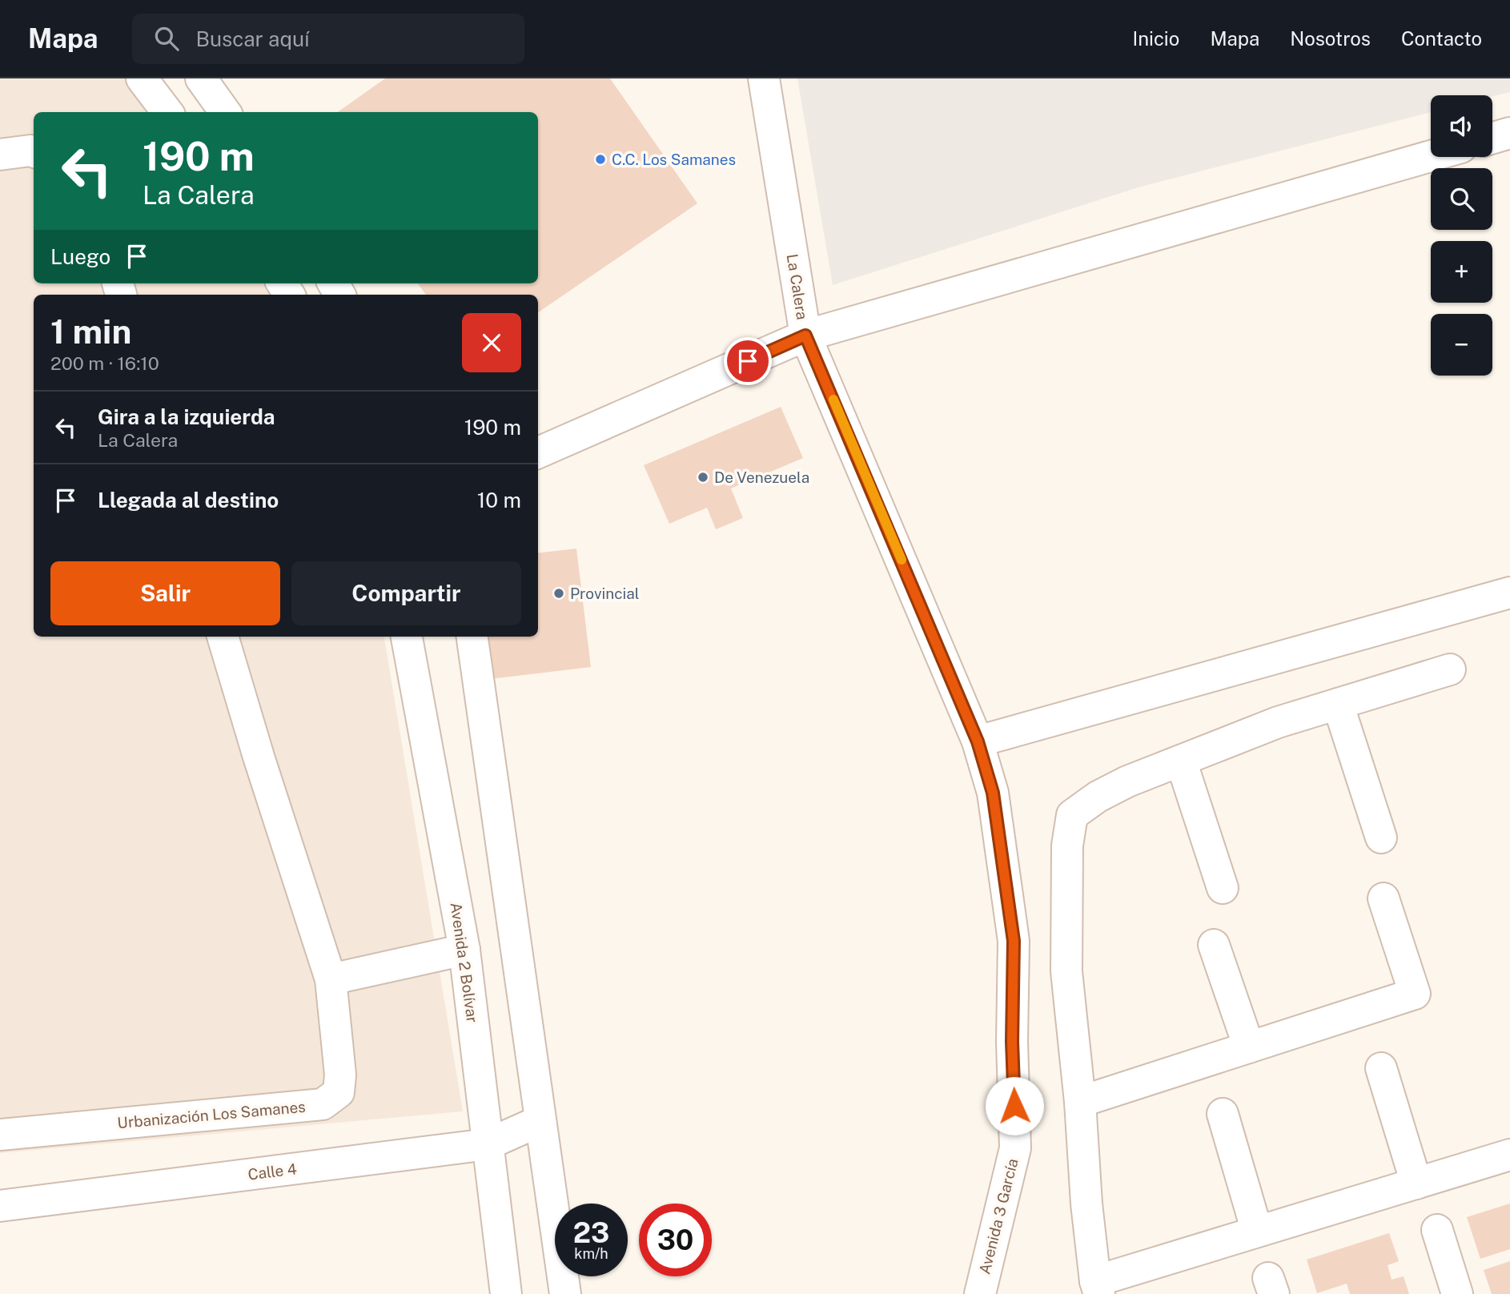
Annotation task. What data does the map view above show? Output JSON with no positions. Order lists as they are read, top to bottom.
{
  "streets": {
    "street": [
      "La Calera",
      "Avenida 2 Bolívar",
      "Urbanización Los Samanes",
      "Calle 4",
      "Avenida 3 García"
    ]
  },
  "crossings": [
    ["La Calera", "Avenida 3 García"],
    ["Avenida 2 Bolívar", "Calle 4"]
  ],
  "places": ["C.C. Los Samanes", "De Venezuela", "Provincial"],
  "page": {
    "header": "Mapa",
    "search": "Buscar aquí",
    "nav": [
      "Inicio",
      "Mapa",
      "Nosotros",
      "Contacto"
    ],
    "map_buttons": ["+", "−"],
    "turn": ["190 m", "La Calera"],
    "then": "Luego",
    "heading": ["1 min", "200 m · 16:10"],
    "list": [
      {
        "name": "Gira a la izquierda",
        "note": "La Calera",
        "value": "190 m"
      },
      {
        "name": "Llegada al destino",
        "value": "10 m"
      }
    ],
    "buttons": ["Salir", "Compartir"],
    "speed": "23 km/h",
    "limit": "30"
  }
}
